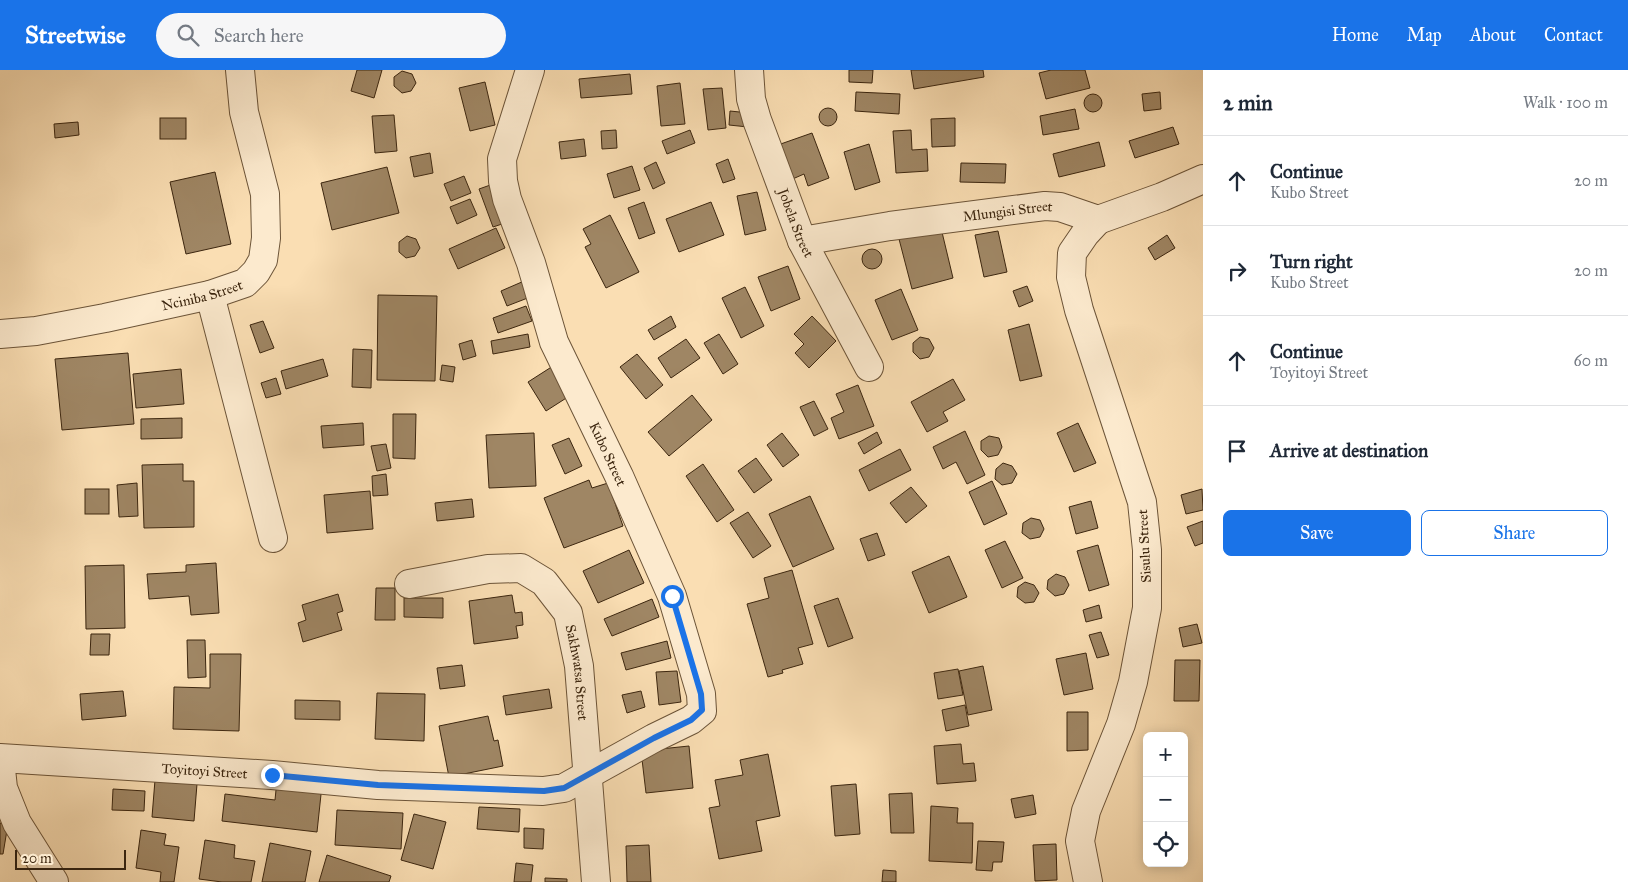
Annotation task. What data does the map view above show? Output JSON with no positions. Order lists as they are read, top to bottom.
{
  "streets": {
    "street": [
      "Mlungisi Street",
      "Jobela Street",
      "Nciniba Street",
      "Kubo Street",
      "Sisulu Street",
      "Sakhwatsa Street",
      "Toyitoyi Street"
    ]
  },
  "crossings": [
    ["Mlungisi Street", "Jobela Street"],
    ["Mlungisi Street", "Sisulu Street"],
    ["Kubo Street", "Sakhwatsa Street"],
    ["Kubo Street", "Toyitoyi Street"],
    ["Sakhwatsa Street", "Toyitoyi Street"]
  ],
  "scale_bar": "20 m",
  "page": {
    "header": "Streetwise",
    "search": "Search here",
    "nav": [
      "Home",
      "Map",
      "About",
      "Contact"
    ],
    "heading": ["2 min", "Walk · 100 m"],
    "list": [
      ["Continue", "Kubo Street", "20 m"],
      ["Turn right", "Kubo Street", "20 m"],
      ["Continue", "Toyitoyi Street", "60 m"],
      "Arrive at destination"
    ],
    "buttons": ["Save", "Share"],
    "map_buttons": ["+", "−"],
    "scale": "20 m"
  }
}
